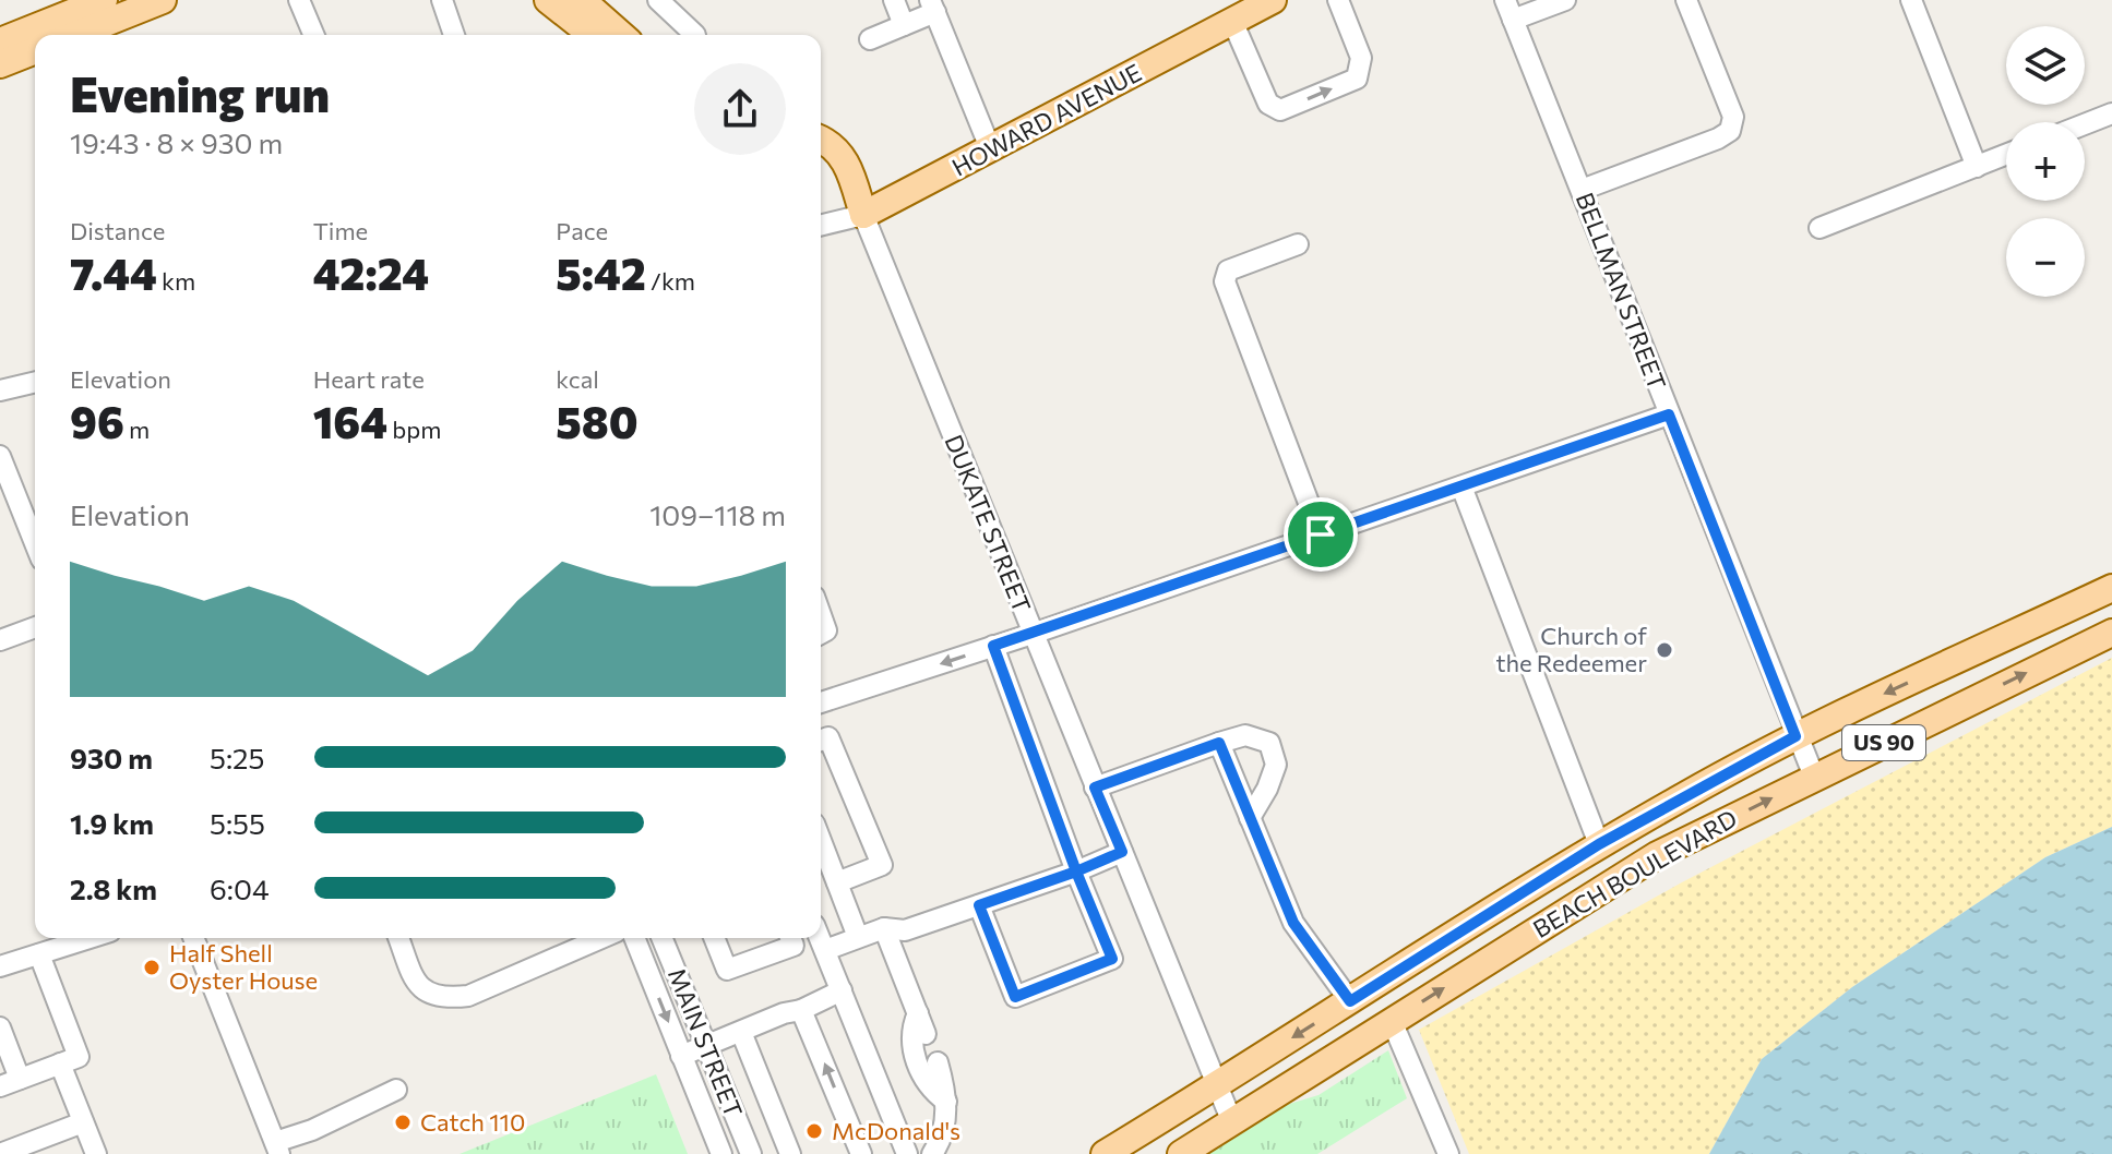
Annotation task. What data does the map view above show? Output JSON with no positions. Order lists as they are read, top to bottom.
{
  "streets": {
    "main road": ["HOWARD AVENUE", "US 90", "BEACH BOULEVARD"],
    "street": ["BELLMAN STREET", "DUKATE STREET", "MAIN STREET"]
  },
  "crossings": [
    ["HOWARD AVENUE", "DUKATE STREET"],
    ["BELLMAN STREET", "BEACH BOULEVARD"],
    ["DUKATE STREET", "BEACH BOULEVARD"]
  ],
  "places": [
    "Church of the Redeemer",
    "Half Shell Oyster House",
    "Catch 110",
    "McDonald's"
  ],
  "page": {
    "map_buttons": ["+", "−"],
    "heading": ["Evening run", "19:43 · 8 × 930 m"],
    "stats": [
      ["Distance", "7.44 km"],
      ["Time", "42:24"],
      ["Pace", "5:42 /km"],
      ["Elevation", "96 m"],
      ["Heart rate", "164 bpm"],
      ["kcal", "580"]
    ],
    "chart": ["Elevation", "109–118 m"],
    "list": [
      {
        "name": "930 m",
        "note": "5:25"
      },
      {
        "name": "1.9 km",
        "note": "5:55"
      },
      {
        "name": "2.8 km",
        "note": "6:04"
      }
    ]
  }
}
